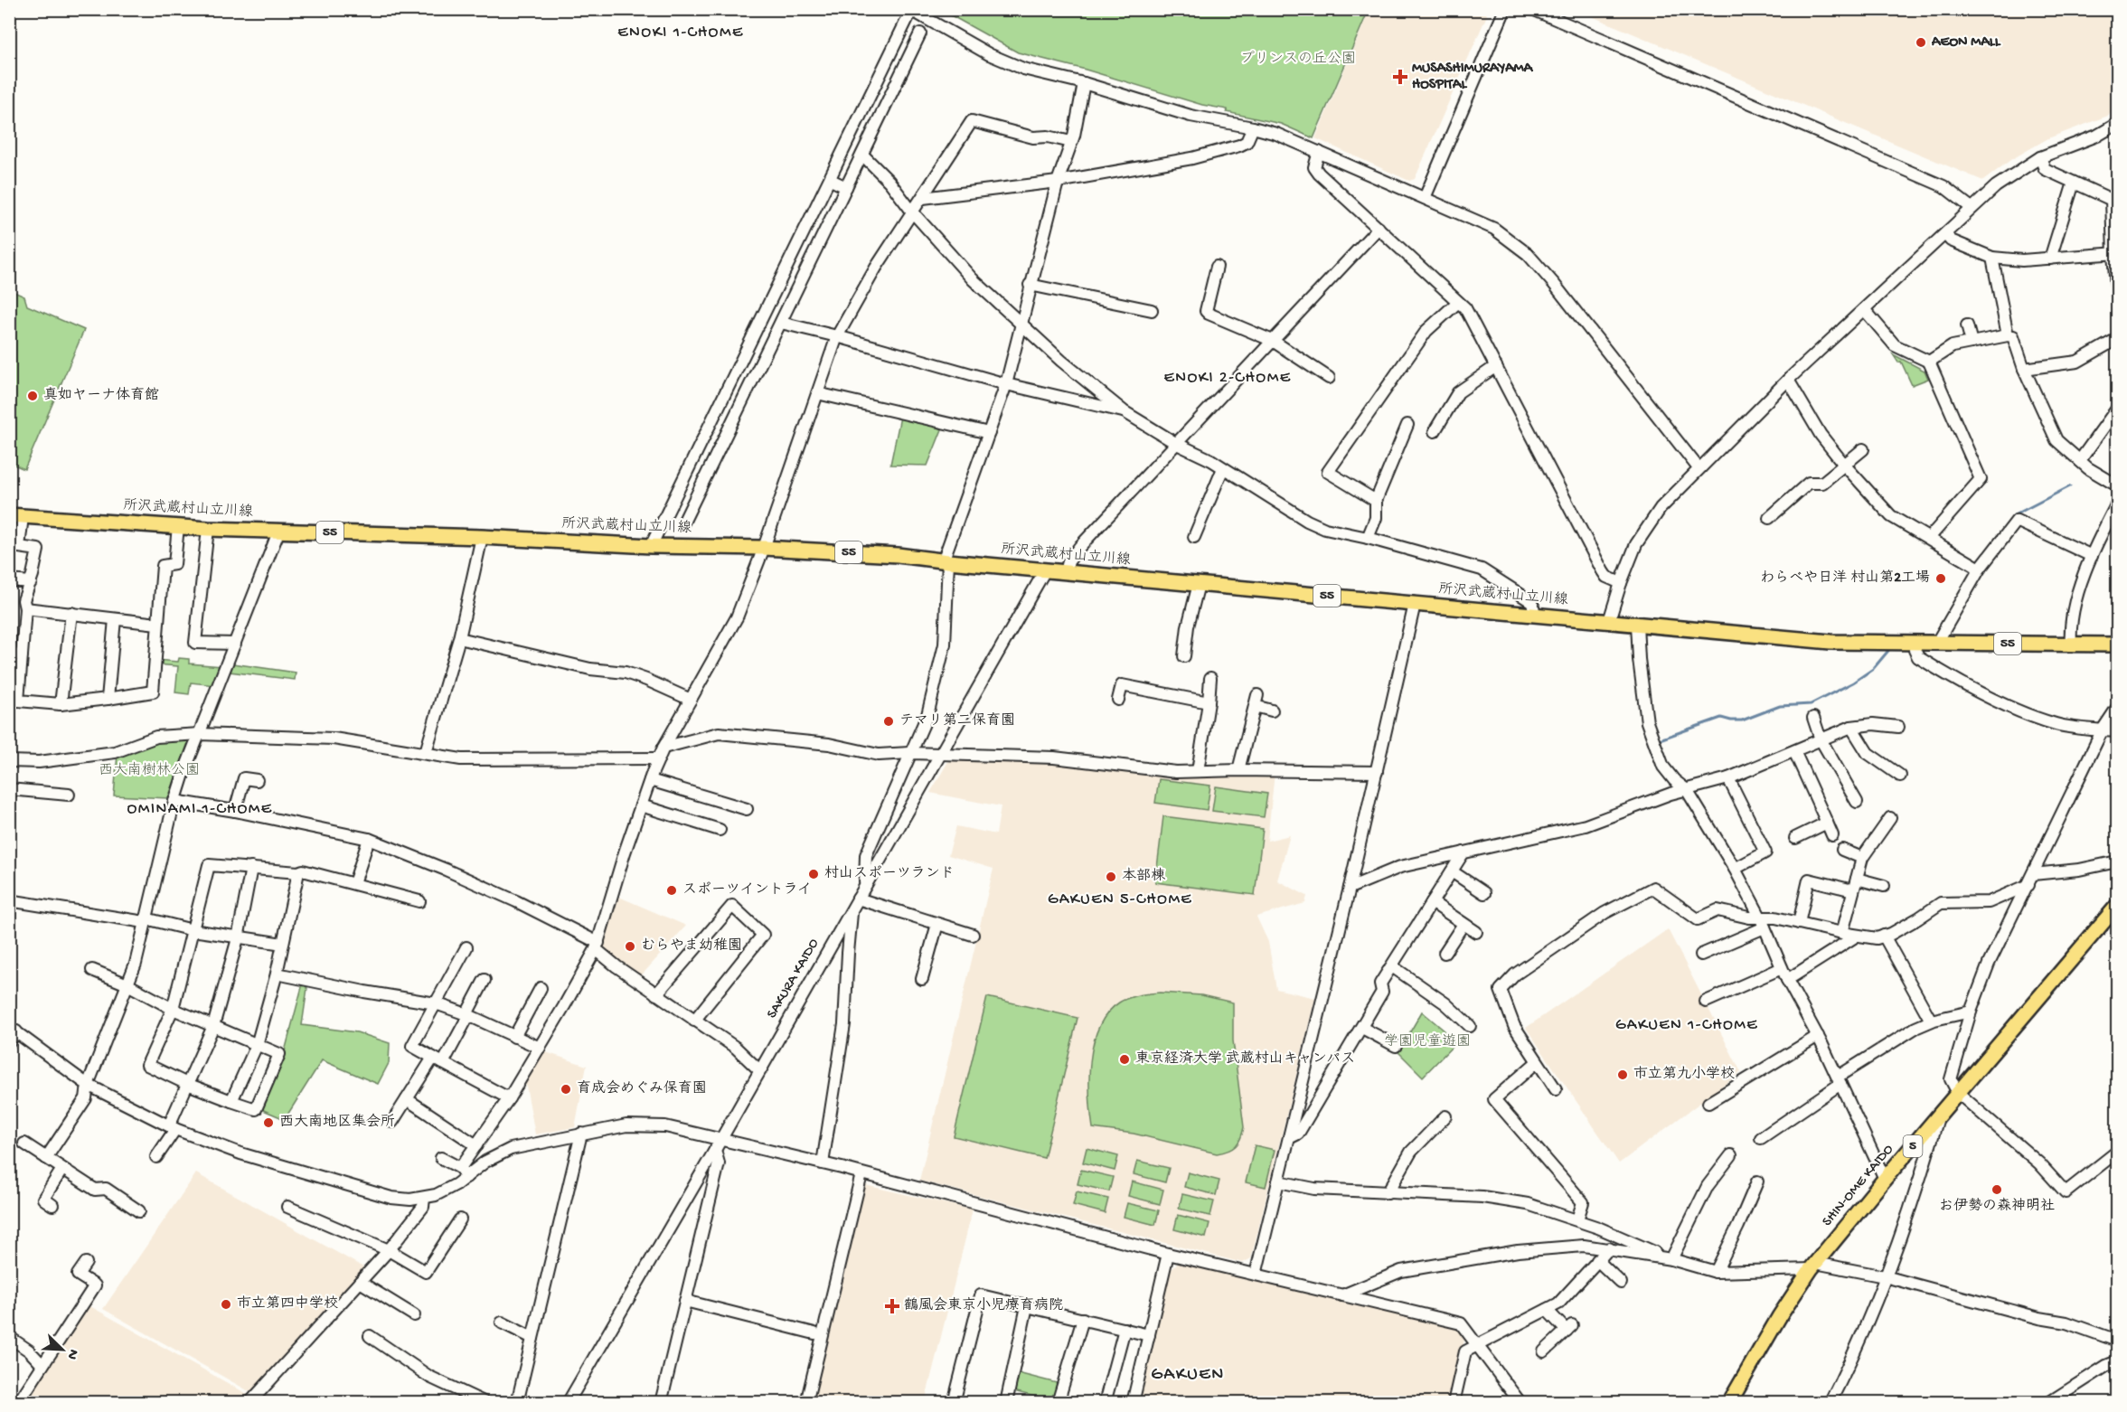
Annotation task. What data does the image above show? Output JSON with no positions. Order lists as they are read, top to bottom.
{
  "streets": {
    "main road": [
      "所沢武蔵村山立川線",
      "55",
      "5",
      "SHIN-OME KAIDO"
    ],
    "street": ["SAKURA KAIDO"]
  },
  "crossings": [
    ["所沢武蔵村山立川線", "SAKURA KAIDO"]
  ],
  "districts": [
    "ENOKI 1-CHOME",
    "ENOKI 2-CHOME",
    "OMINAMI 1-CHOME",
    "GAKUEN 5-CHOME",
    "GAKUEN 1-CHOME",
    "GAKUEN"
  ],
  "parks": ["プリンスの丘公園", "西大南樹林公園", "学園児童遊園"],
  "places": {
    "other": [
      "AEON MALL",
      "真如ヤーナ体育館",
      "わらべや日洋 村山第2工場",
      "テマリ第二保育園",
      "村山スポーツランド",
      "本部棟",
      "スポーツイントライ",
      "むらやま幼稚園",
      "東京経済大学 武蔵村山キャンパス",
      "市立第九小学校",
      "育成会めぐみ保育園",
      "西大南地区集会所",
      "お伊勢の森神明社",
      "市立第四中学校"
    ],
    "health": ["MUSASHIMURAYAMA HOSPITAL", "鶴風会東京小児療育病院"]
  },
  "north": "bottom right"
}
